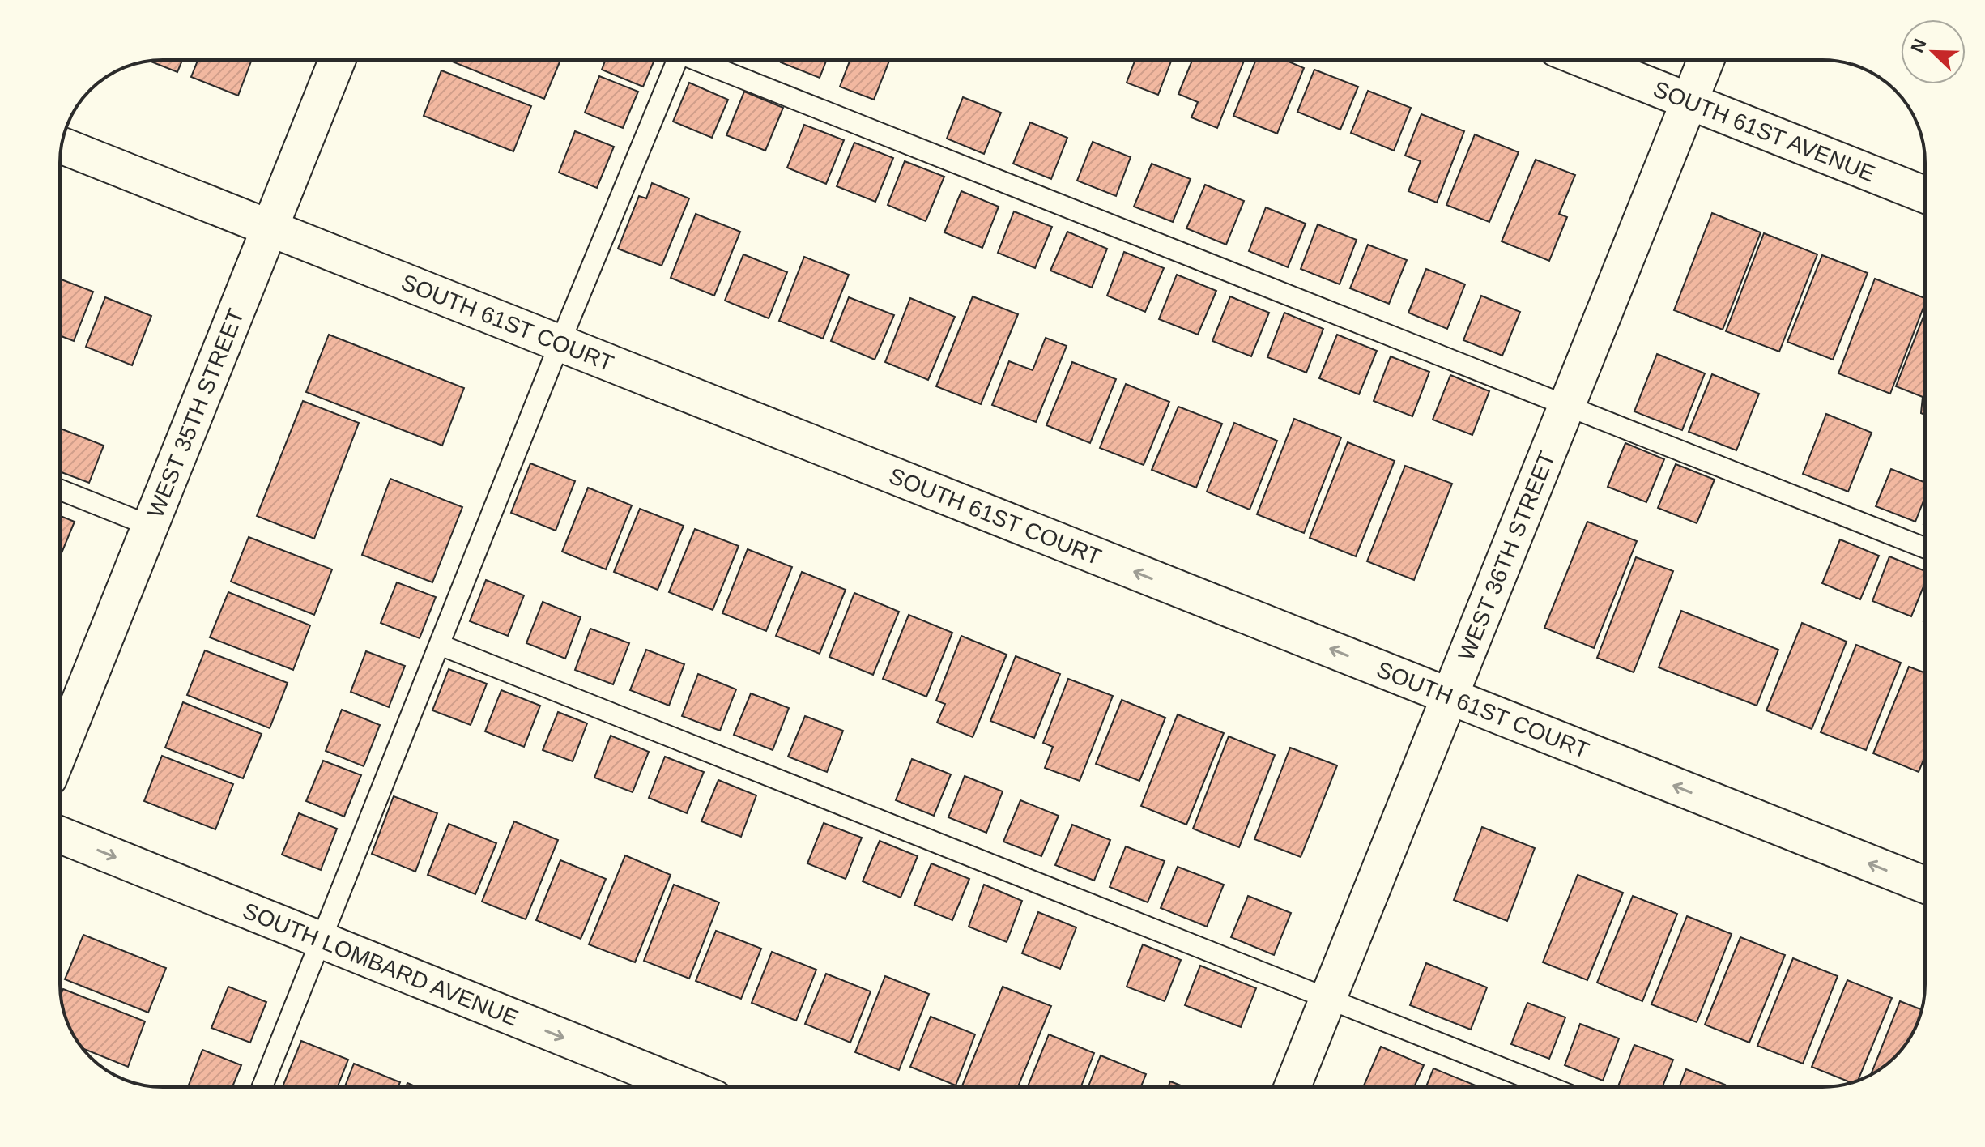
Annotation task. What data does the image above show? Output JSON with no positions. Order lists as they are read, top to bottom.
{
  "streets": {
    "street": [
      "SOUTH 61ST AVENUE",
      "SOUTH 61ST COURT",
      "WEST 35TH STREET",
      "WEST 36TH STREET",
      "SOUTH LOMBARD AVENUE"
    ]
  },
  "crossings": [
    ["SOUTH 61ST AVENUE", "WEST 36TH STREET"],
    ["SOUTH 61ST COURT", "WEST 35TH STREET"],
    ["SOUTH 61ST COURT", "WEST 36TH STREET"]
  ],
  "one_way": ["SOUTH 61ST COURT", "SOUTH LOMBARD AVENUE"],
  "north": "top left"
}
